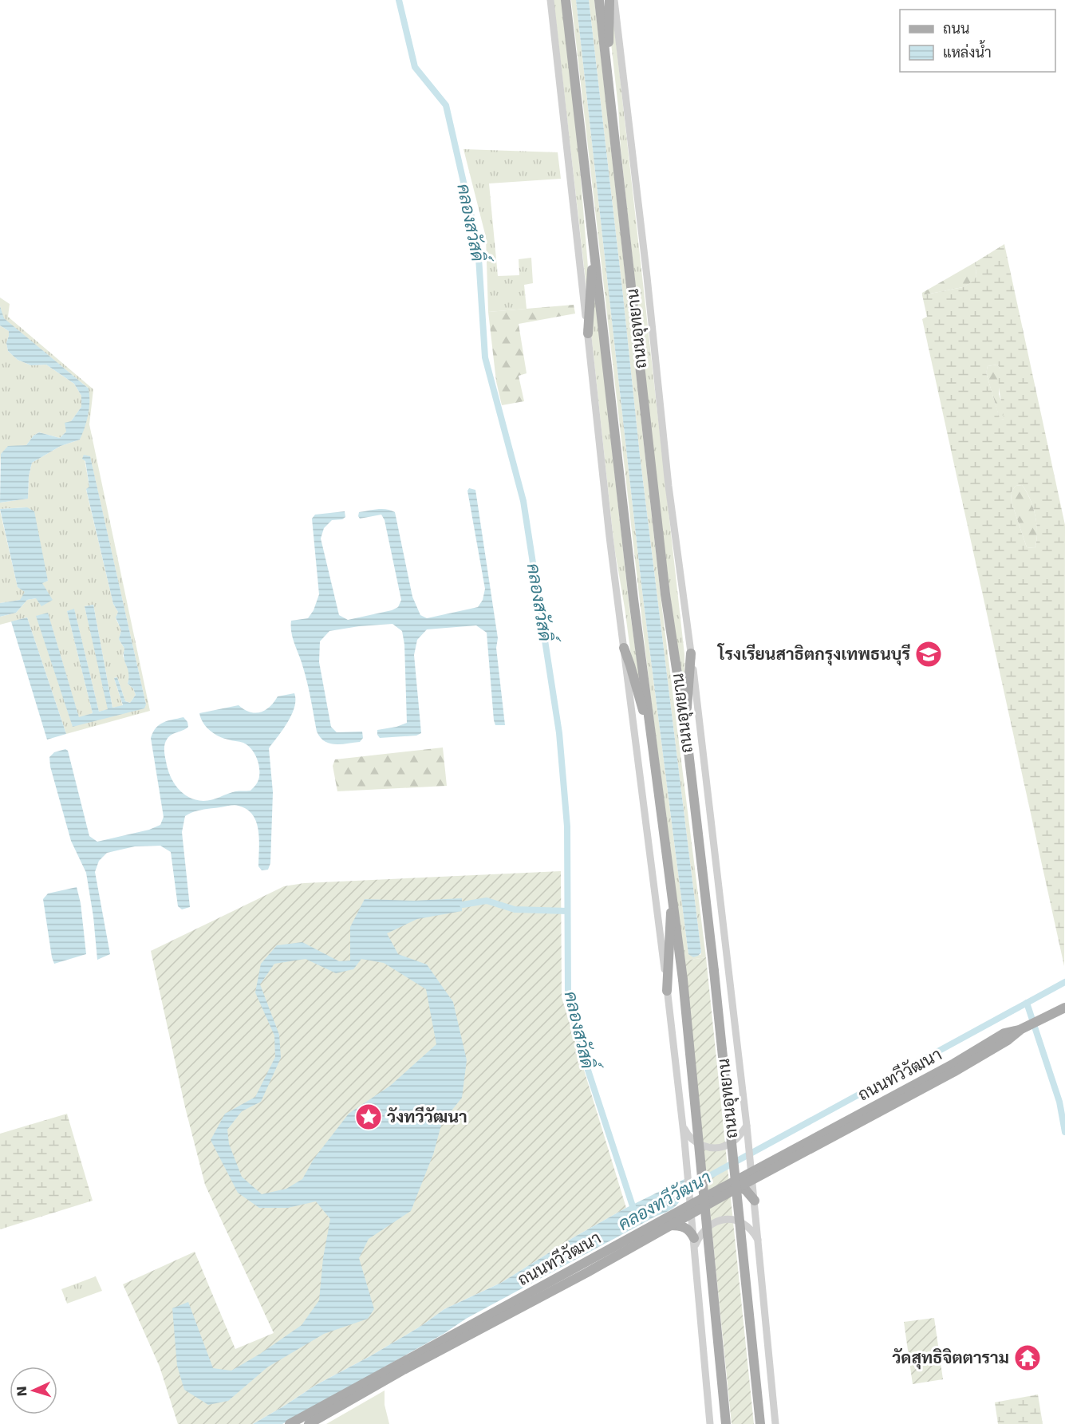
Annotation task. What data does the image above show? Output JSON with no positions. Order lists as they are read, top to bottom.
{
  "streets": {
    "main road": ["ถนนอุทยาน", "ถนนทวีวัฒนา"]
  },
  "crossings": [
    ["ถนนอุทยาน", "ถนนทวีวัฒนา"]
  ],
  "water": ["คลองสวัสดิ์", "คลองทวีวัฒนา"],
  "places": {
    "school or university": ["โรงเรียนสาธิตกรุงเทพธนบุรี"],
    "place": ["วังทวีวัฒนา"],
    "temple": ["วัดสุทธิจิตตาราม"]
  },
  "legend": ["ถนน", "แหล่งน้ำ"],
  "north": "left"
}
